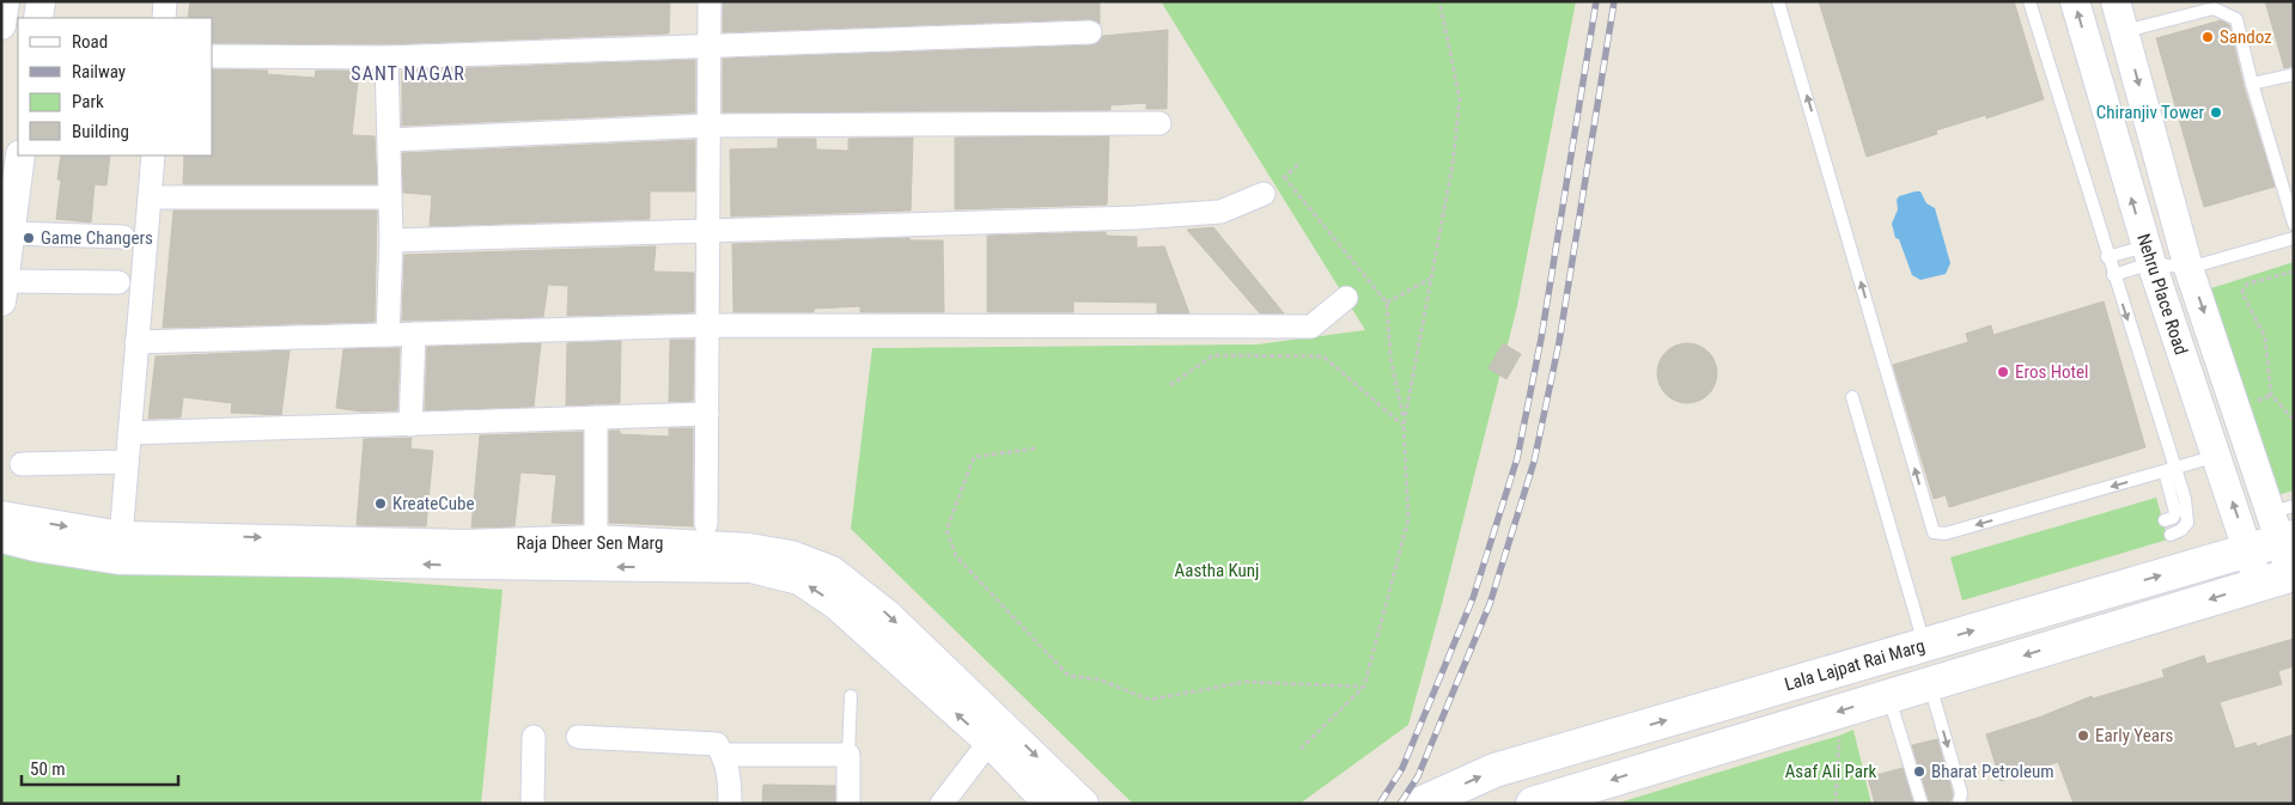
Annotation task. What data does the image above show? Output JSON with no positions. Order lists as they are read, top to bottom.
{
  "streets": {
    "main road": ["Lala Lajpat Rai Marg"],
    "street": ["Nehru Place Road", "Raja Dheer Sen Marg"]
  },
  "crossings": [
    ["Nehru Place Road", "Lala Lajpat Rai Marg"]
  ],
  "districts": ["SANT NAGAR"],
  "parks": ["Aastha Kunj", "Asaf Ali Park"],
  "places": [
    "Sandoz",
    "Chiranjiv Tower",
    "Game Changers",
    "Eros Hotel",
    "KreateCube",
    "Early Years",
    "Bharat Petroleum"
  ],
  "legend": [
    "Road",
    "Railway",
    "Park",
    "Building"
  ],
  "scale_bar": "50 m"
}
